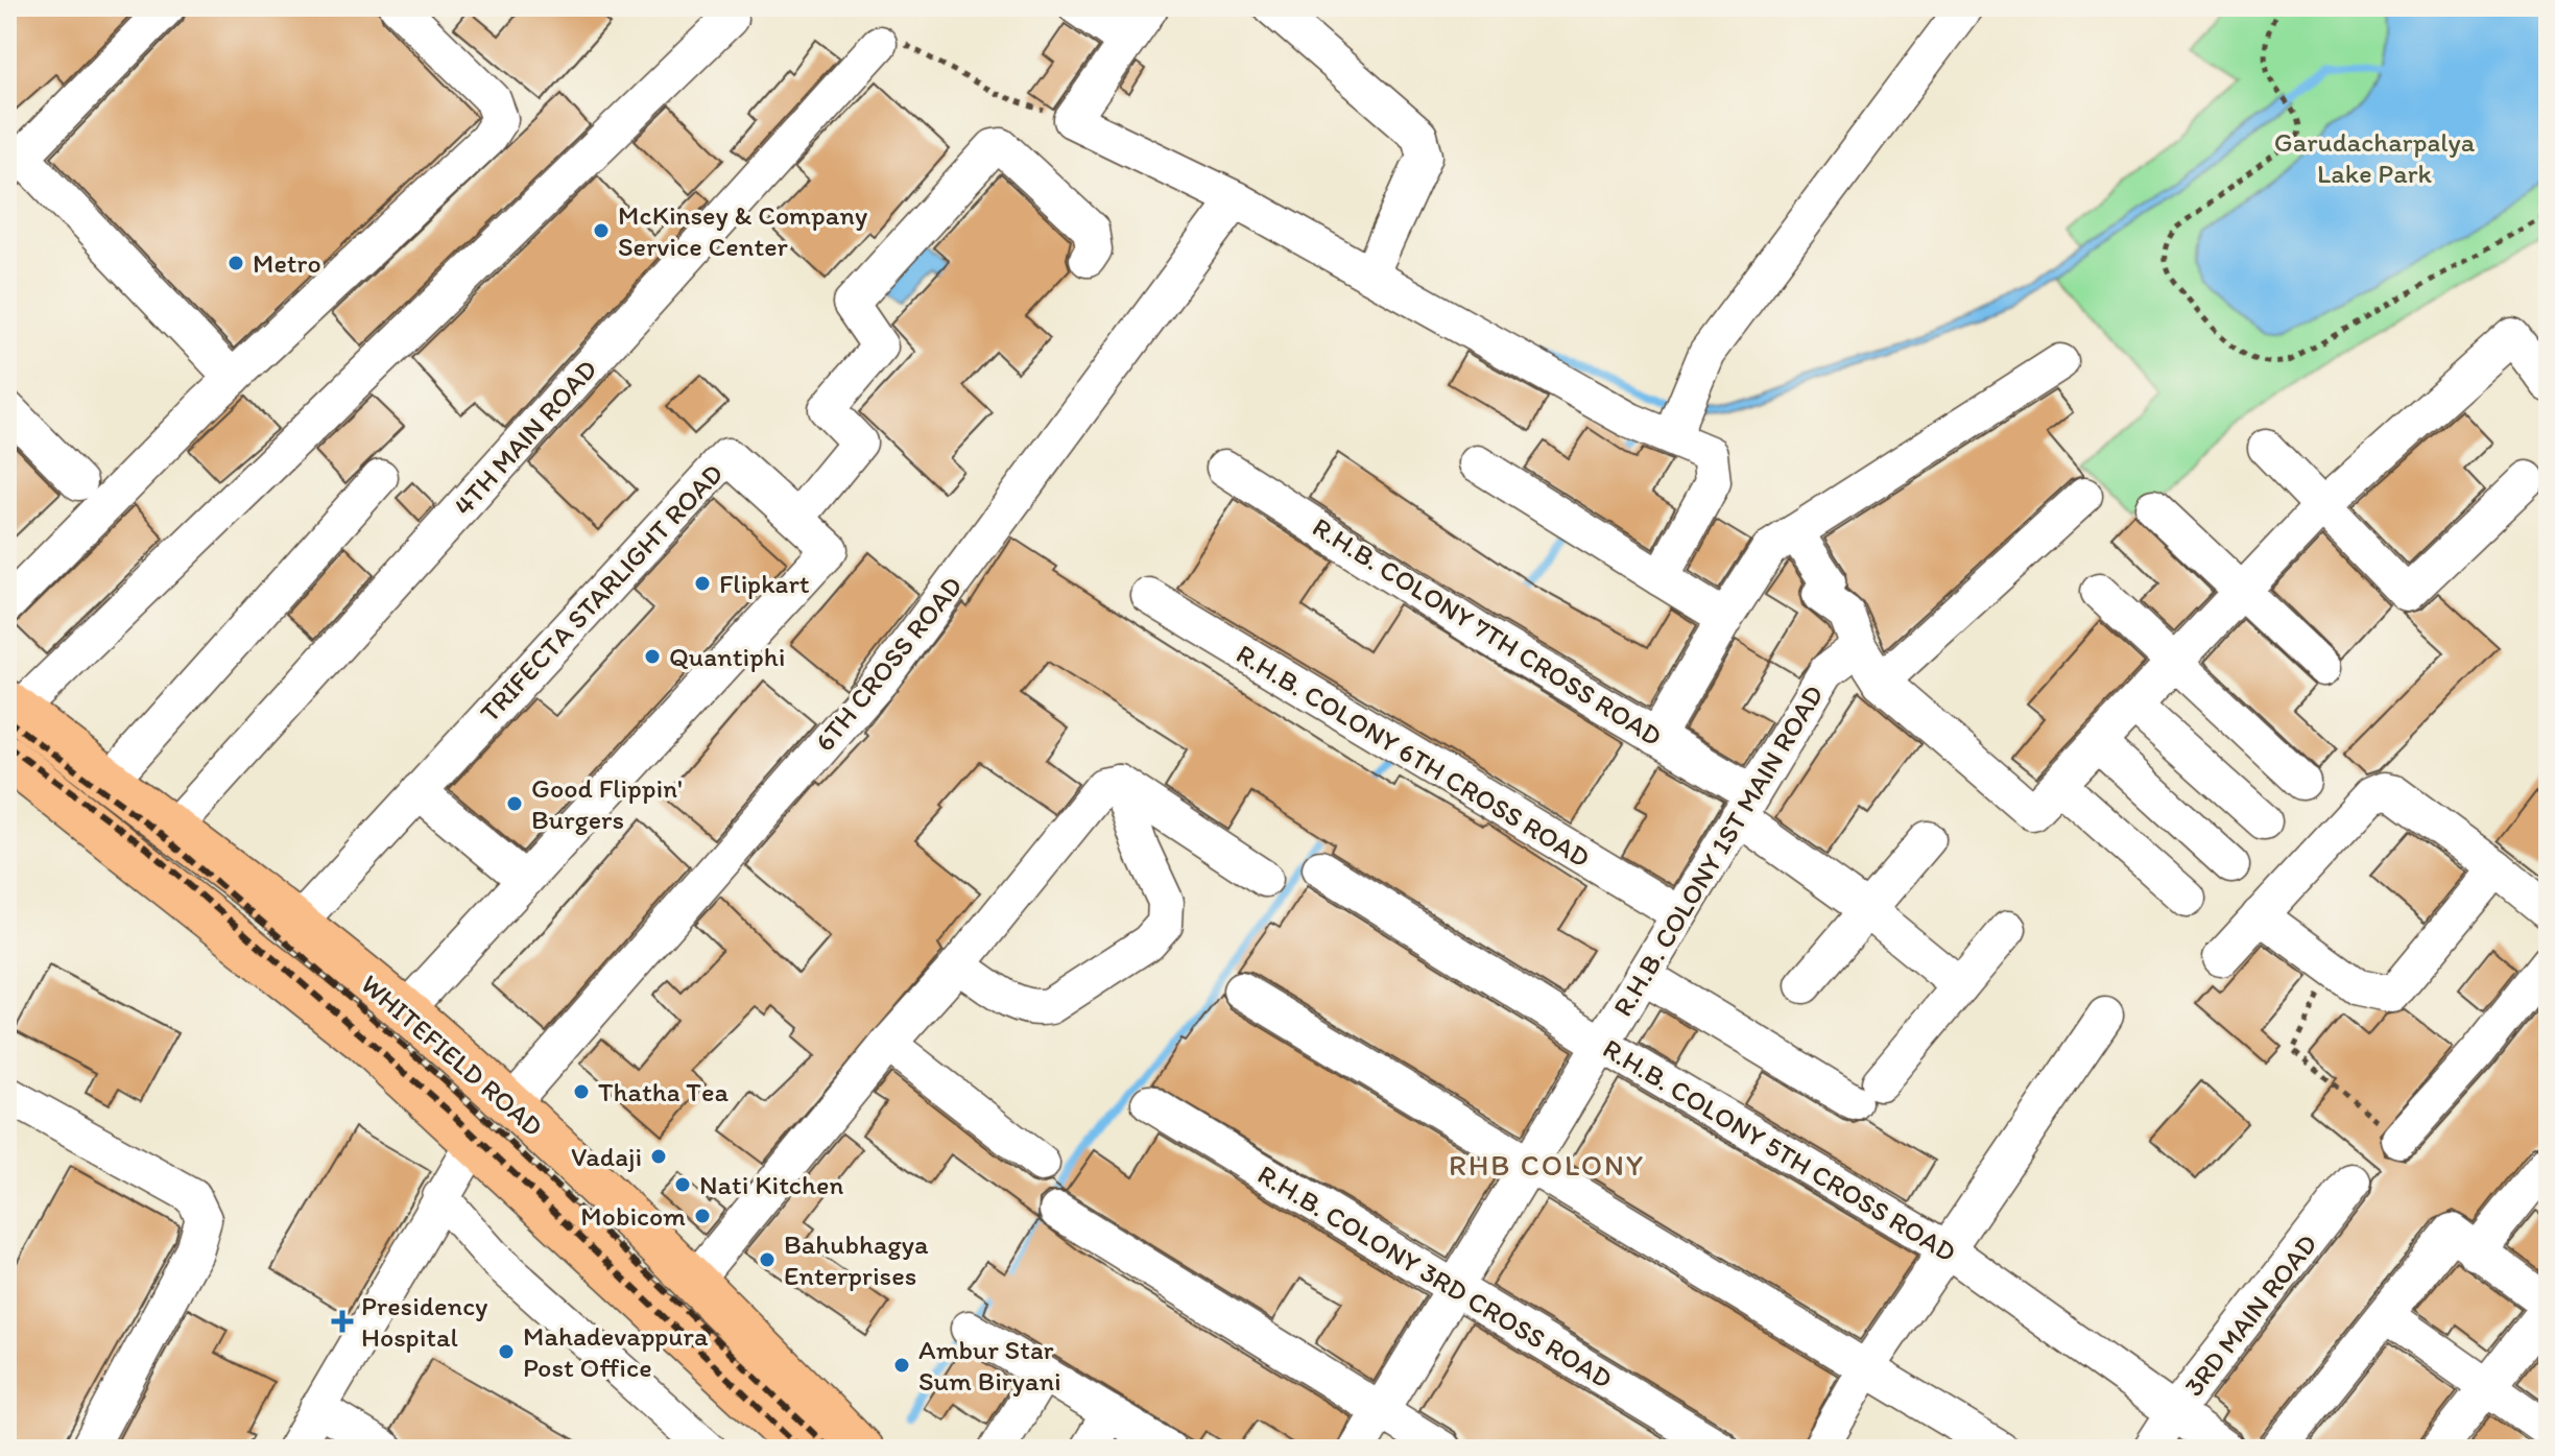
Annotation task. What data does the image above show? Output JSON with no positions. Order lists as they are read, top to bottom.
{
  "streets": {
    "main road": ["WHITEFIELD ROAD"],
    "street": [
      "4TH MAIN ROAD",
      "TRIFECTA STARLIGHT ROAD",
      "R.H.B. COLONY 7TH CROSS ROAD",
      "6TH CROSS ROAD",
      "R.H.B. COLONY 6TH CROSS ROAD",
      "R.H.B. COLONY 1ST MAIN ROAD",
      "R.H.B. COLONY 5TH CROSS ROAD",
      "R.H.B. COLONY 3RD CROSS ROAD",
      "3RD MAIN ROAD"
    ]
  },
  "crossings": [
    ["4TH MAIN ROAD", "WHITEFIELD ROAD"],
    ["TRIFECTA STARLIGHT ROAD", "WHITEFIELD ROAD"],
    ["R.H.B. COLONY 7TH CROSS ROAD", "R.H.B. COLONY 1ST MAIN ROAD"],
    ["6TH CROSS ROAD", "WHITEFIELD ROAD"],
    ["R.H.B. COLONY 6TH CROSS ROAD", "R.H.B. COLONY 1ST MAIN ROAD"],
    ["R.H.B. COLONY 1ST MAIN ROAD", "R.H.B. COLONY 5TH CROSS ROAD"],
    ["R.H.B. COLONY 1ST MAIN ROAD", "R.H.B. COLONY 3RD CROSS ROAD"],
    ["R.H.B. COLONY 5TH CROSS ROAD", "3RD MAIN ROAD"]
  ],
  "districts": ["RHB COLONY"],
  "parks": ["Garudacharpalya Lake Park"],
  "places": {
    "other": [
      "McKinsey & Company Service Center",
      "Metro",
      "Flipkart",
      "Quantiphi",
      "Good Flippin' Burgers",
      "Thatha Tea",
      "Vadaji",
      "Nati Kitchen",
      "Mobicom",
      "Bahubhagya Enterprises",
      "Mahadevappura Post Office",
      "Ambur Star Sum Biryani"
    ],
    "health": ["Presidency Hospital"]
  }
}
